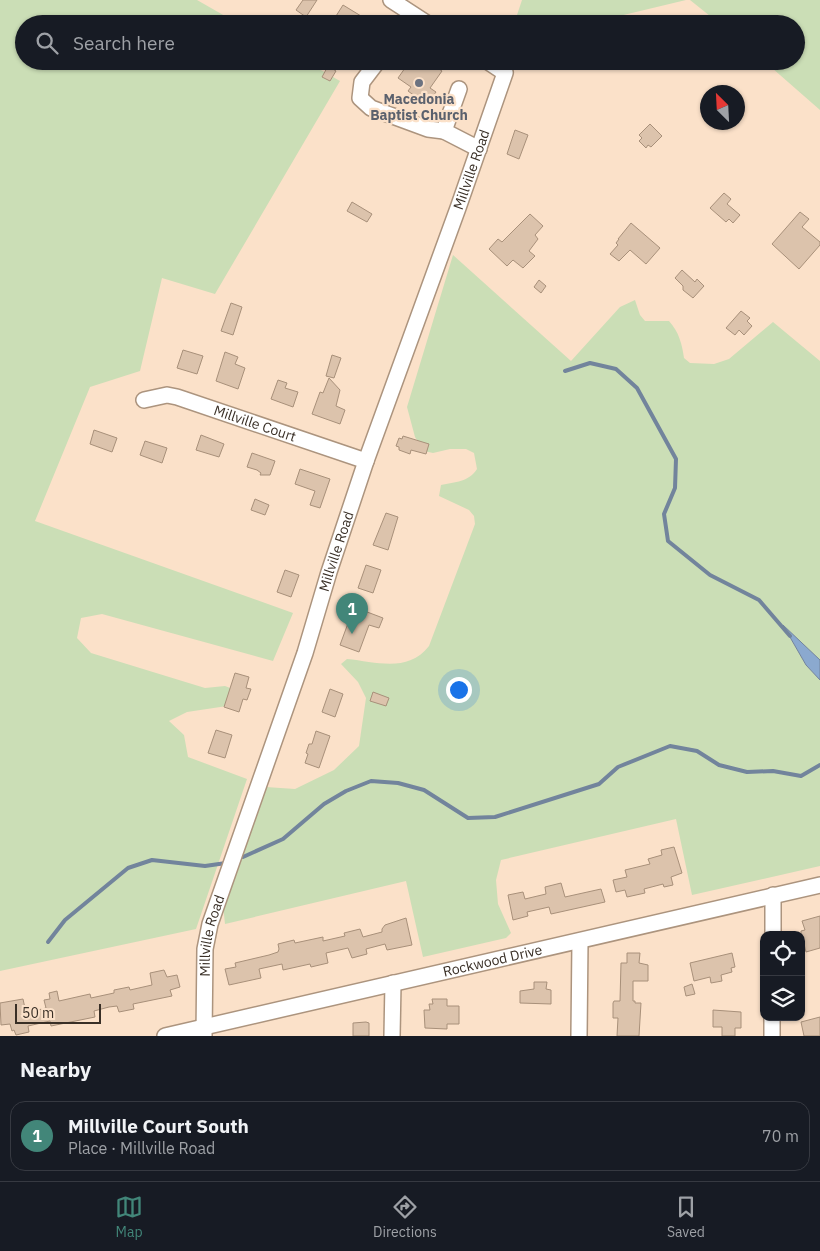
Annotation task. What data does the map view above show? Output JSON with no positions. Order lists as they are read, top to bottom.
{
  "streets": {
    "street": ["Millville Road", "Millville Court", "Rockwood Drive"]
  },
  "crossings": [
    ["Millville Road", "Millville Court"],
    ["Millville Road", "Rockwood Drive"]
  ],
  "places": ["Macedonia Baptist Church"],
  "scale_bar": "50 m",
  "north": "top left",
  "page": {
    "search": "Search here",
    "pins": "1",
    "scale": "50 m",
    "heading": "Nearby",
    "list": [
      {
        "mark": "1",
        "name": "Millville Court South",
        "note": "Place · Millville Road",
        "value": "70 m"
      }
    ],
    "nav": ["Map", "Directions", "Saved"]
  }
}
